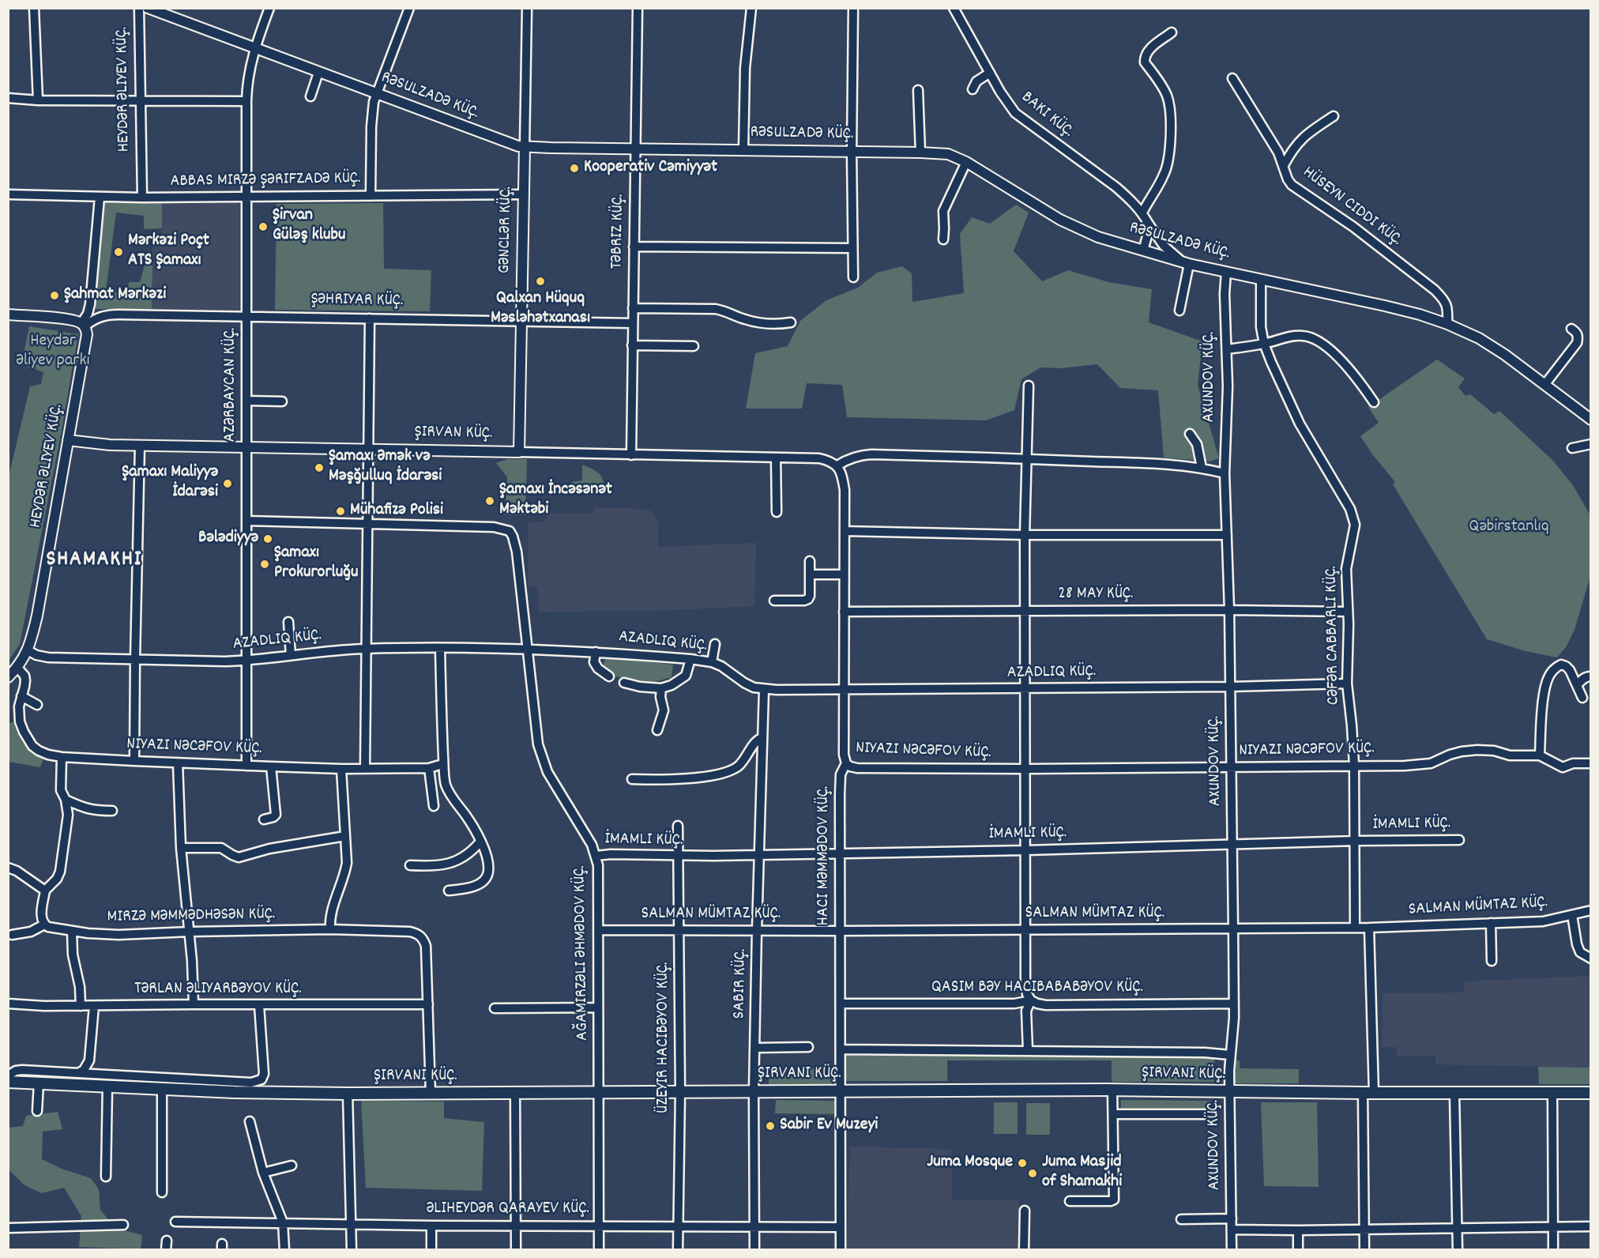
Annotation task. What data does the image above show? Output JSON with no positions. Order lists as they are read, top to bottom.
{
  "streets": {
    "main road": ["ŞIRVANI KÜÇ."],
    "street": [
      "HEYDƏR ƏLIYEV KÜÇ.",
      "RƏSULZADƏ KÜÇ.",
      "ABBAS MIRZƏ ŞƏRIFZADƏ KÜÇ.",
      "HÜSEYN CIDDI KÜÇ.",
      "GƏNCLƏR KÜÇ.",
      "TƏBRIZ KÜÇ.",
      "ŞƏHRIYAR KÜÇ.",
      "AXUNDOV KÜÇ.",
      "AZƏRBAYCAN KÜÇ.",
      "ŞIRVAN KÜÇ.",
      "28 MAY KÜÇ.",
      "NIYAZI NƏCƏFOV KÜÇ.",
      "SALMAN MÜMTAZ KÜÇ.",
      "MIRZƏ MƏMMƏDHƏSƏN KÜÇ.",
      "AĞAMIRZƏLI ƏHMƏDOV KÜÇ.",
      "SABIR KÜÇ.",
      "TƏRLAN ƏLIYARBƏYOV KÜÇ.",
      "ƏLIHEYDƏR QARAYEV KÜÇ."
    ]
  },
  "crossings": [
    ["HEYDƏR ƏLIYEV KÜÇ.", "ABBAS MIRZƏ ŞƏRIFZADƏ KÜÇ."],
    ["HEYDƏR ƏLIYEV KÜÇ.", "ŞƏHRIYAR KÜÇ."],
    ["HEYDƏR ƏLIYEV KÜÇ.", "ŞIRVAN KÜÇ."],
    ["HEYDƏR ƏLIYEV KÜÇ.", "NIYAZI NƏCƏFOV KÜÇ."],
    ["RƏSULZADƏ KÜÇ.", "HÜSEYN CIDDI KÜÇ."],
    ["RƏSULZADƏ KÜÇ.", "GƏNCLƏR KÜÇ."],
    ["RƏSULZADƏ KÜÇ.", "TƏBRIZ KÜÇ."],
    ["RƏSULZADƏ KÜÇ.", "AXUNDOV KÜÇ."],
    ["RƏSULZADƏ KÜÇ.", "AZƏRBAYCAN KÜÇ."],
    ["ABBAS MIRZƏ ŞƏRIFZADƏ KÜÇ.", "GƏNCLƏR KÜÇ."],
    ["ABBAS MIRZƏ ŞƏRIFZADƏ KÜÇ.", "AZƏRBAYCAN KÜÇ."],
    ["GƏNCLƏR KÜÇ.", "ŞƏHRIYAR KÜÇ."],
    ["GƏNCLƏR KÜÇ.", "ŞIRVAN KÜÇ."],
    ["TƏBRIZ KÜÇ.", "ŞƏHRIYAR KÜÇ."],
    ["TƏBRIZ KÜÇ.", "ŞIRVAN KÜÇ."],
    ["ŞƏHRIYAR KÜÇ.", "AZƏRBAYCAN KÜÇ."],
    ["AXUNDOV KÜÇ.", "28 MAY KÜÇ."],
    ["AXUNDOV KÜÇ.", "NIYAZI NƏCƏFOV KÜÇ."],
    ["AXUNDOV KÜÇ.", "SALMAN MÜMTAZ KÜÇ."],
    ["AXUNDOV KÜÇ.", "ŞIRVANI KÜÇ."],
    ["AZƏRBAYCAN KÜÇ.", "ŞIRVAN KÜÇ."],
    ["AZƏRBAYCAN KÜÇ.", "NIYAZI NƏCƏFOV KÜÇ."],
    ["SALMAN MÜMTAZ KÜÇ.", "AĞAMIRZƏLI ƏHMƏDOV KÜÇ."],
    ["SALMAN MÜMTAZ KÜÇ.", "SABIR KÜÇ."],
    ["MIRZƏ MƏMMƏDHƏSƏN KÜÇ.", "TƏRLAN ƏLIYARBƏYOV KÜÇ."],
    ["AĞAMIRZƏLI ƏHMƏDOV KÜÇ.", "ŞIRVANI KÜÇ."],
    ["AĞAMIRZƏLI ƏHMƏDOV KÜÇ.", "ƏLIHEYDƏR QARAYEV KÜÇ."],
    ["SABIR KÜÇ.", "ŞIRVANI KÜÇ."],
    ["SABIR KÜÇ.", "ƏLIHEYDƏR QARAYEV KÜÇ."]
  ],
  "districts": ["SHAMAKHI"],
  "parks": ["Heydər Əliyev parkı", "Qəbirstanlıq"],
  "places": [
    "Kooperativ Cəmiyyət",
    "Şirvan Güləş klubu",
    "Mərkəzi Poçt ATS Şamaxı",
    "Qalxan Hüquq Məsləhətxanası",
    "Şahmat Mərkəzi",
    "Şamaxı Əmək və Məşğulluq İdarəsi",
    "Şamaxı Maliyyə İdarəsi",
    "Şamaxı İncəsənət Məktəbi",
    "Mühafizə Polisi",
    "Bələdiyyə",
    "Şamaxı Prokurorluğu",
    "Sabir Ev Muzeyi",
    "Juma Mosque",
    "Juma Masjid of Shamakhi"
  ]
}
